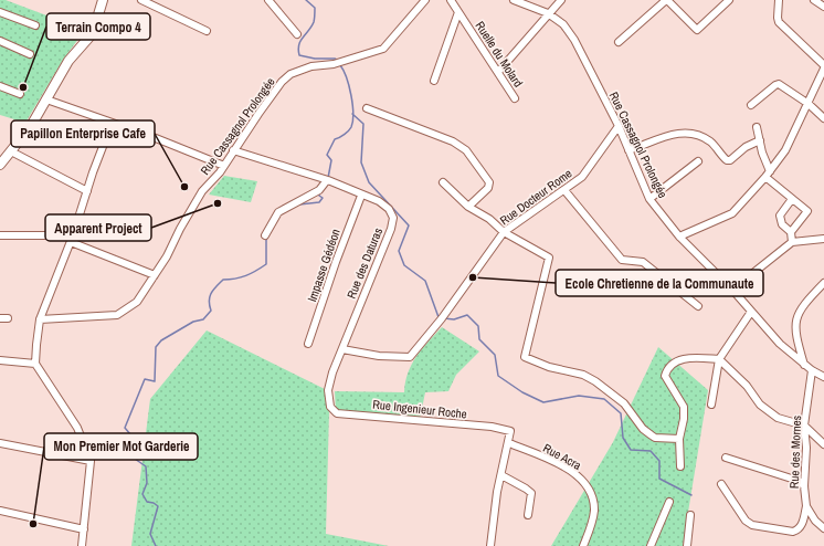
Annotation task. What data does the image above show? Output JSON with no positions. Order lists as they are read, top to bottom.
{
  "streets": {
    "street": [
      "Ruelle du Molard",
      "Rue Cassagnol Prolongée",
      "Rue Docteur Rome",
      "Rue des Daturas",
      "Impasse Gédéon",
      "Rue Ingenieur Roche",
      "Rue des Mornes",
      "Rue Acra"
    ]
  },
  "crossings": [
    ["Rue Cassagnol Prolongée", "Rue Docteur Rome"],
    ["Rue Cassagnol Prolongée", "Rue des Daturas"],
    ["Rue Cassagnol Prolongée", "Rue des Mornes"],
    ["Rue Docteur Rome", "Rue des Daturas"],
    ["Rue des Daturas", "Impasse Gédéon"],
    ["Rue des Daturas", "Rue Ingenieur Roche"],
    ["Rue Ingenieur Roche", "Rue Acra"]
  ],
  "places": [
    "Terrain Compo 4",
    "Papillon Enterprise Cafe",
    "Apparent Project",
    "Ecole Chretienne de la Communaute",
    "Mon Premier Mot Garderie"
  ]
}
